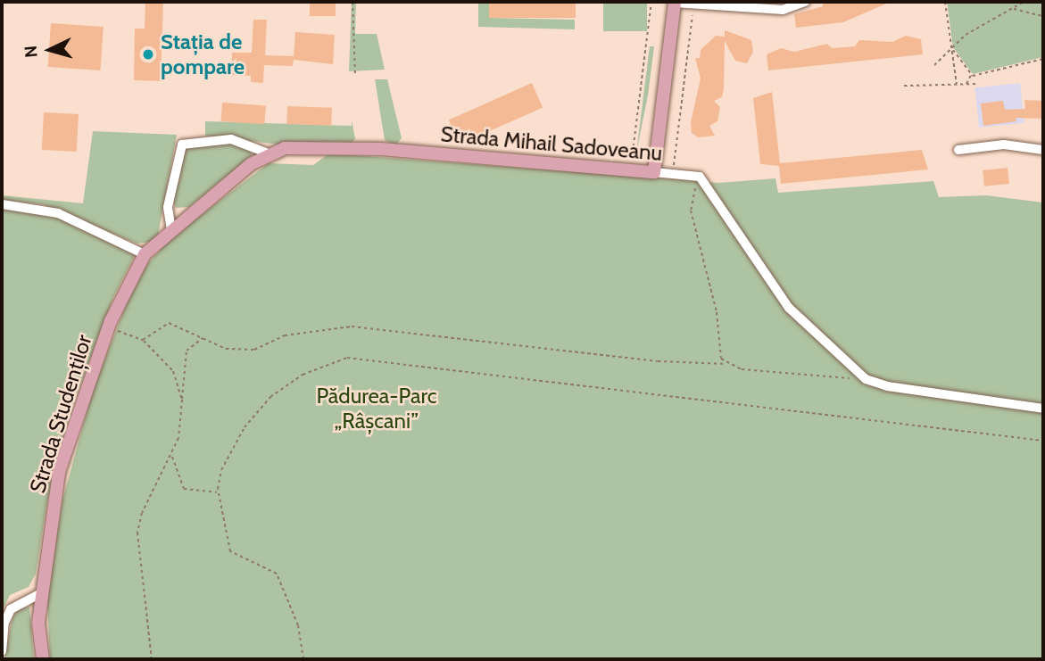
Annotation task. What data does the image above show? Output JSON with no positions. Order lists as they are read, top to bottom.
{
  "streets": {
    "main road": ["Strada Mihail Sadoveanu", "Strada Studenților"]
  },
  "crossings": [
    ["Strada Mihail Sadoveanu", "Strada Studenților"]
  ],
  "parks": ["Pădurea-Parc „Râșcani”"],
  "places": ["Stația de pompare"],
  "north": "left"
}
